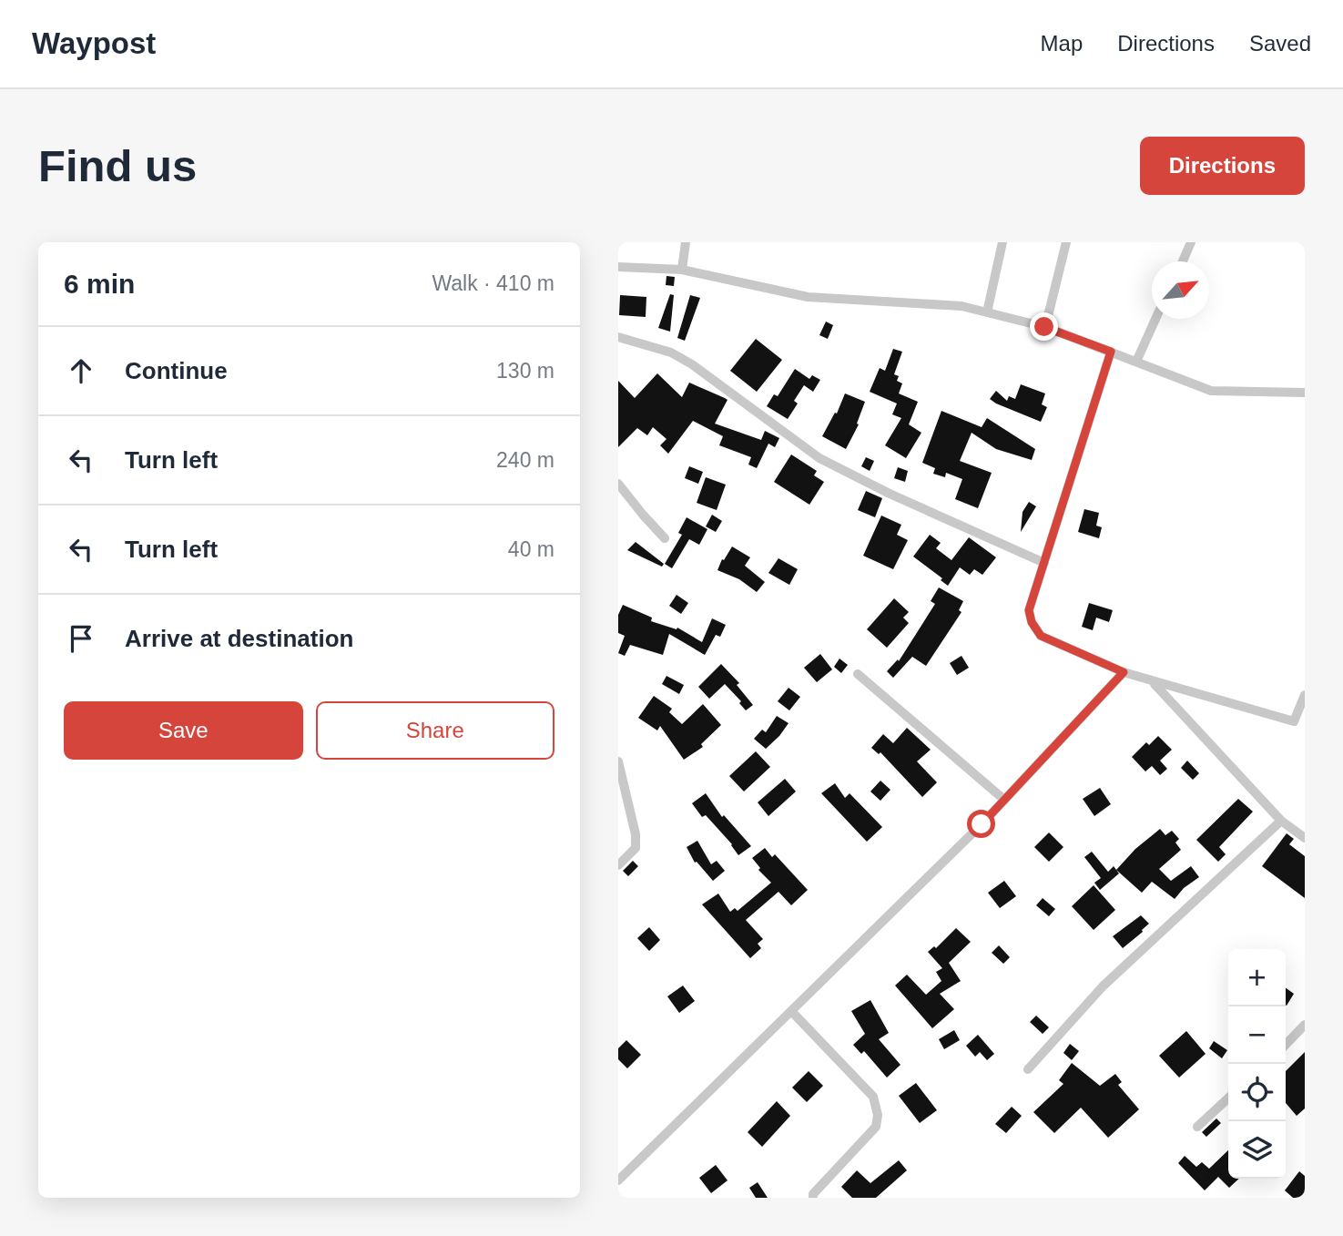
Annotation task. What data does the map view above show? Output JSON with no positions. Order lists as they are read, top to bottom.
{
  "north": "top right",
  "page": {
    "header": "Waypost",
    "nav": ["Map", "Directions", "Saved"],
    "buttons": [
      "Directions",
      ["Save", "Share"]
    ],
    "title": "Find us",
    "heading": ["6 min", "Walk · 410 m"],
    "list": [
      ["Continue", "130 m"],
      ["Turn left", "240 m"],
      ["Turn left", "40 m"],
      "Arrive at destination"
    ],
    "map_buttons": ["+", "−"]
  }
}
